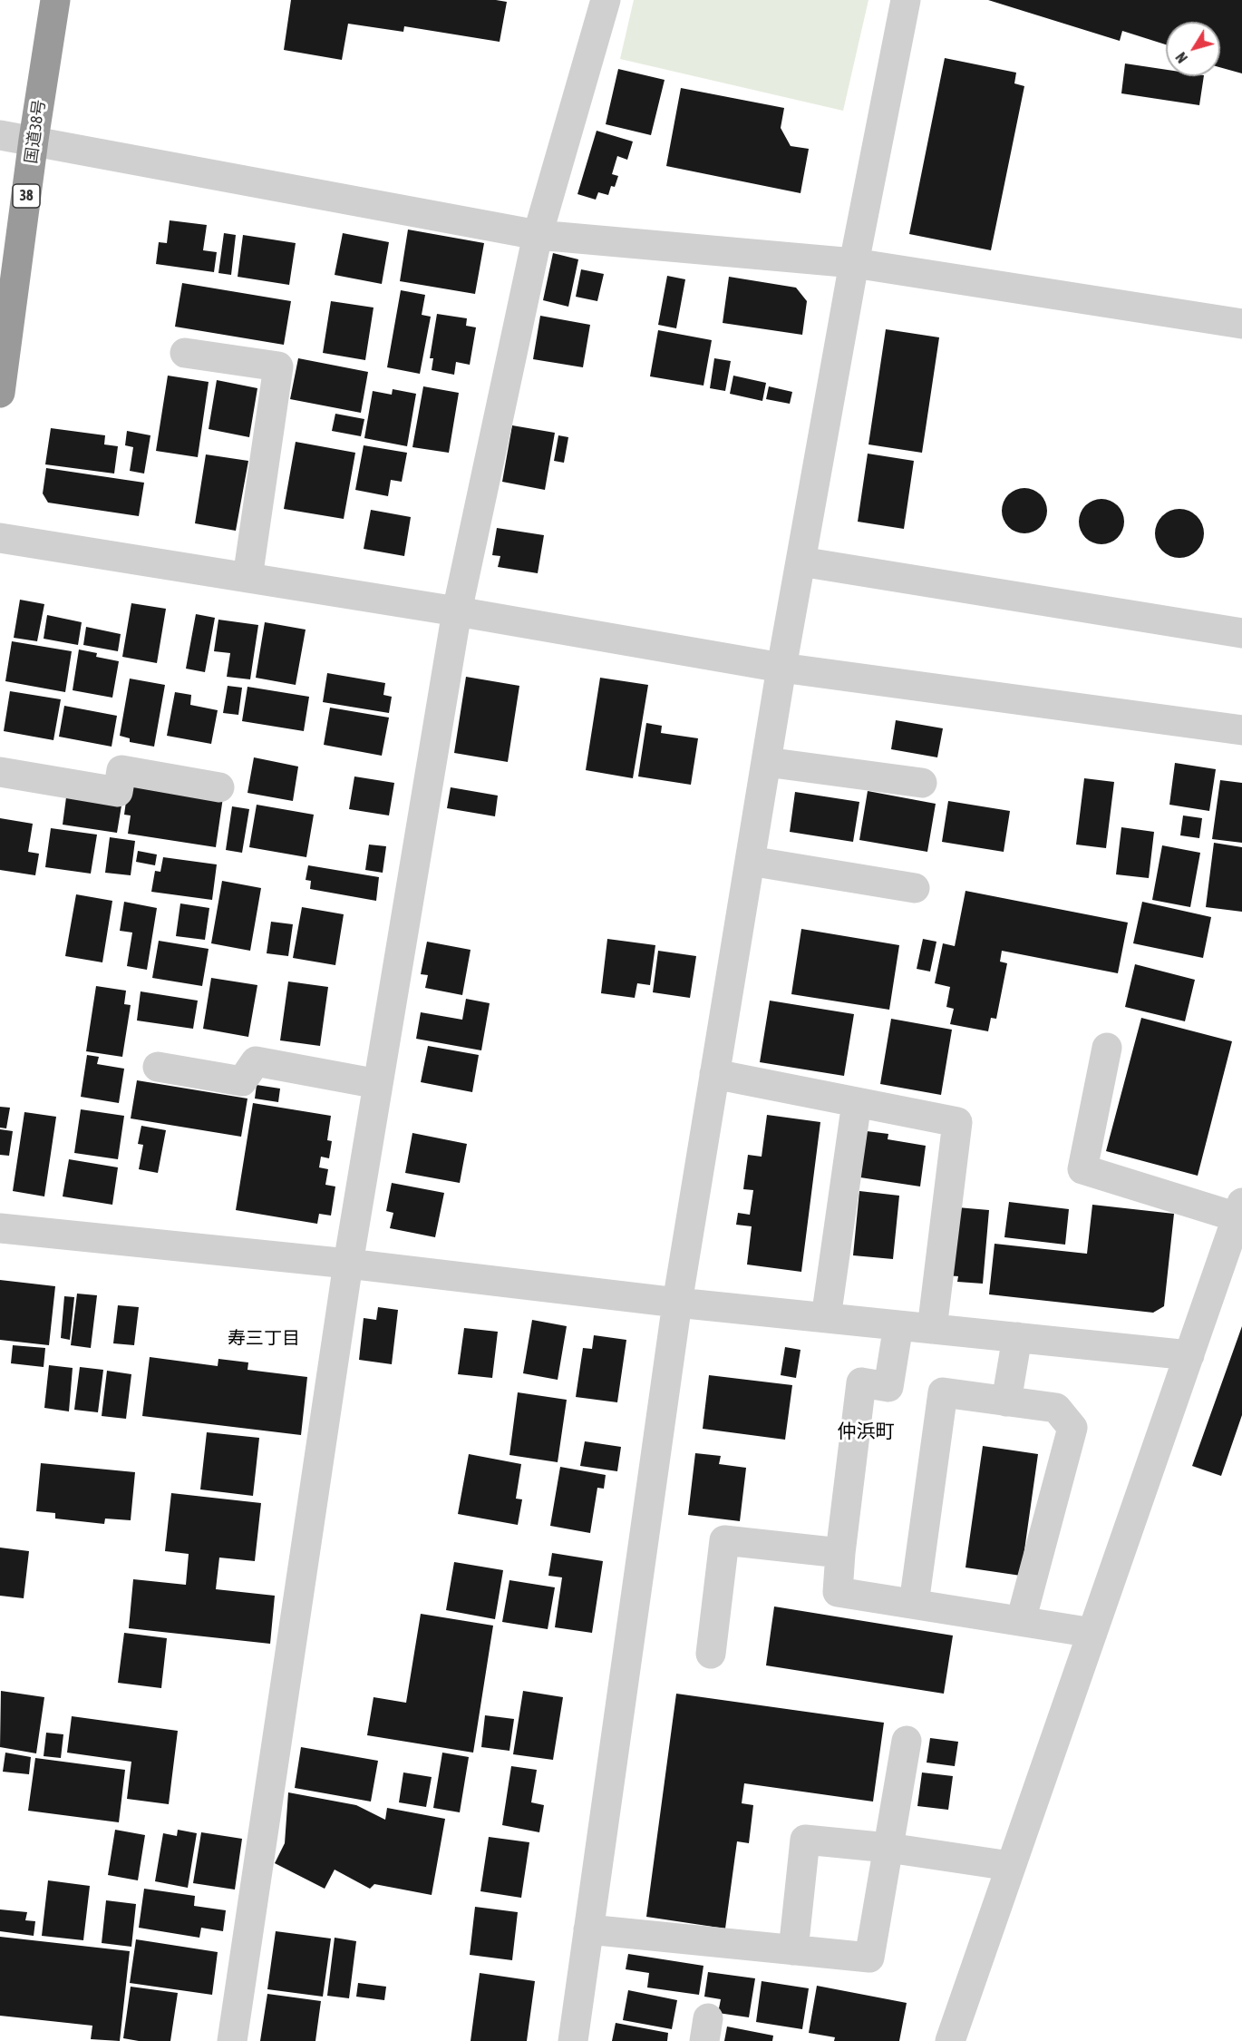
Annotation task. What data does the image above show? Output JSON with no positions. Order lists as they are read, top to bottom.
{
  "streets": {
    "highway": ["国道38号", "38"]
  },
  "districts": ["寿三丁目", "仲浜町"],
  "north": "bottom left"
}
